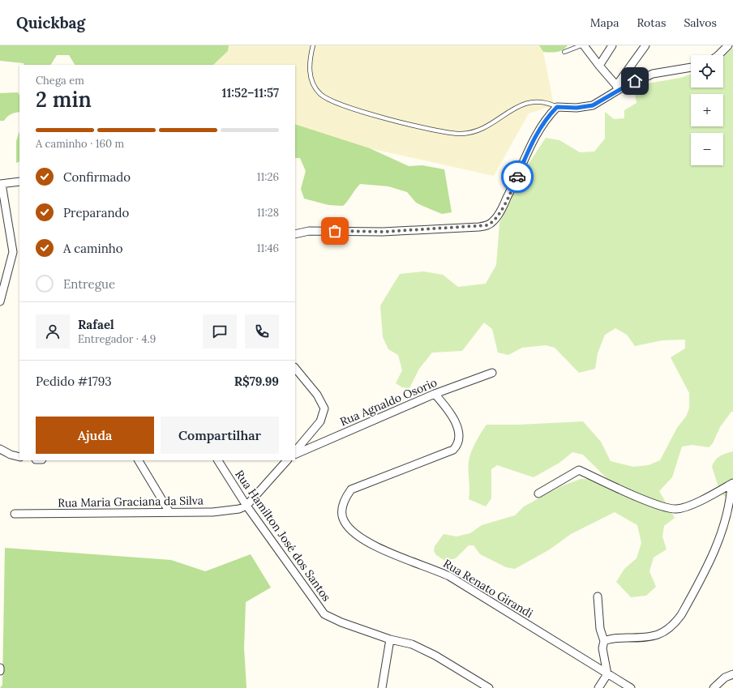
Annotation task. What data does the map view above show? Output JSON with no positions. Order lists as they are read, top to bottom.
{
  "streets": {
    "street": [
      "Rua Agnaldo Osorio",
      "Rua Maria Graciana da Silva",
      "Rua Hamilton José dos Santos",
      "Rua Renato Girandi"
    ]
  },
  "crossings": [
    ["Rua Agnaldo Osorio", "Rua Renato Girandi"],
    ["Rua Maria Graciana da Silva", "Rua Hamilton José dos Santos"]
  ],
  "page": {
    "header": "Quickbag",
    "nav": ["Mapa", "Rotas", "Salvos"],
    "map_buttons": ["+", "−"],
    "heading": ["2 min", "Chega em", "11:52–11:57"],
    "panel": [
      "Rafael",
      "Entregador · 4.9",
      "Pedido #1793",
      "R$79.99"
    ],
    "bar": "A caminho · 160 m",
    "list": [
      ["Confirmado", "11:26"],
      ["Preparando", "11:28"],
      ["A caminho", "11:46"],
      "Entregue"
    ],
    "buttons": ["Ajuda", "Compartilhar"]
  }
}
